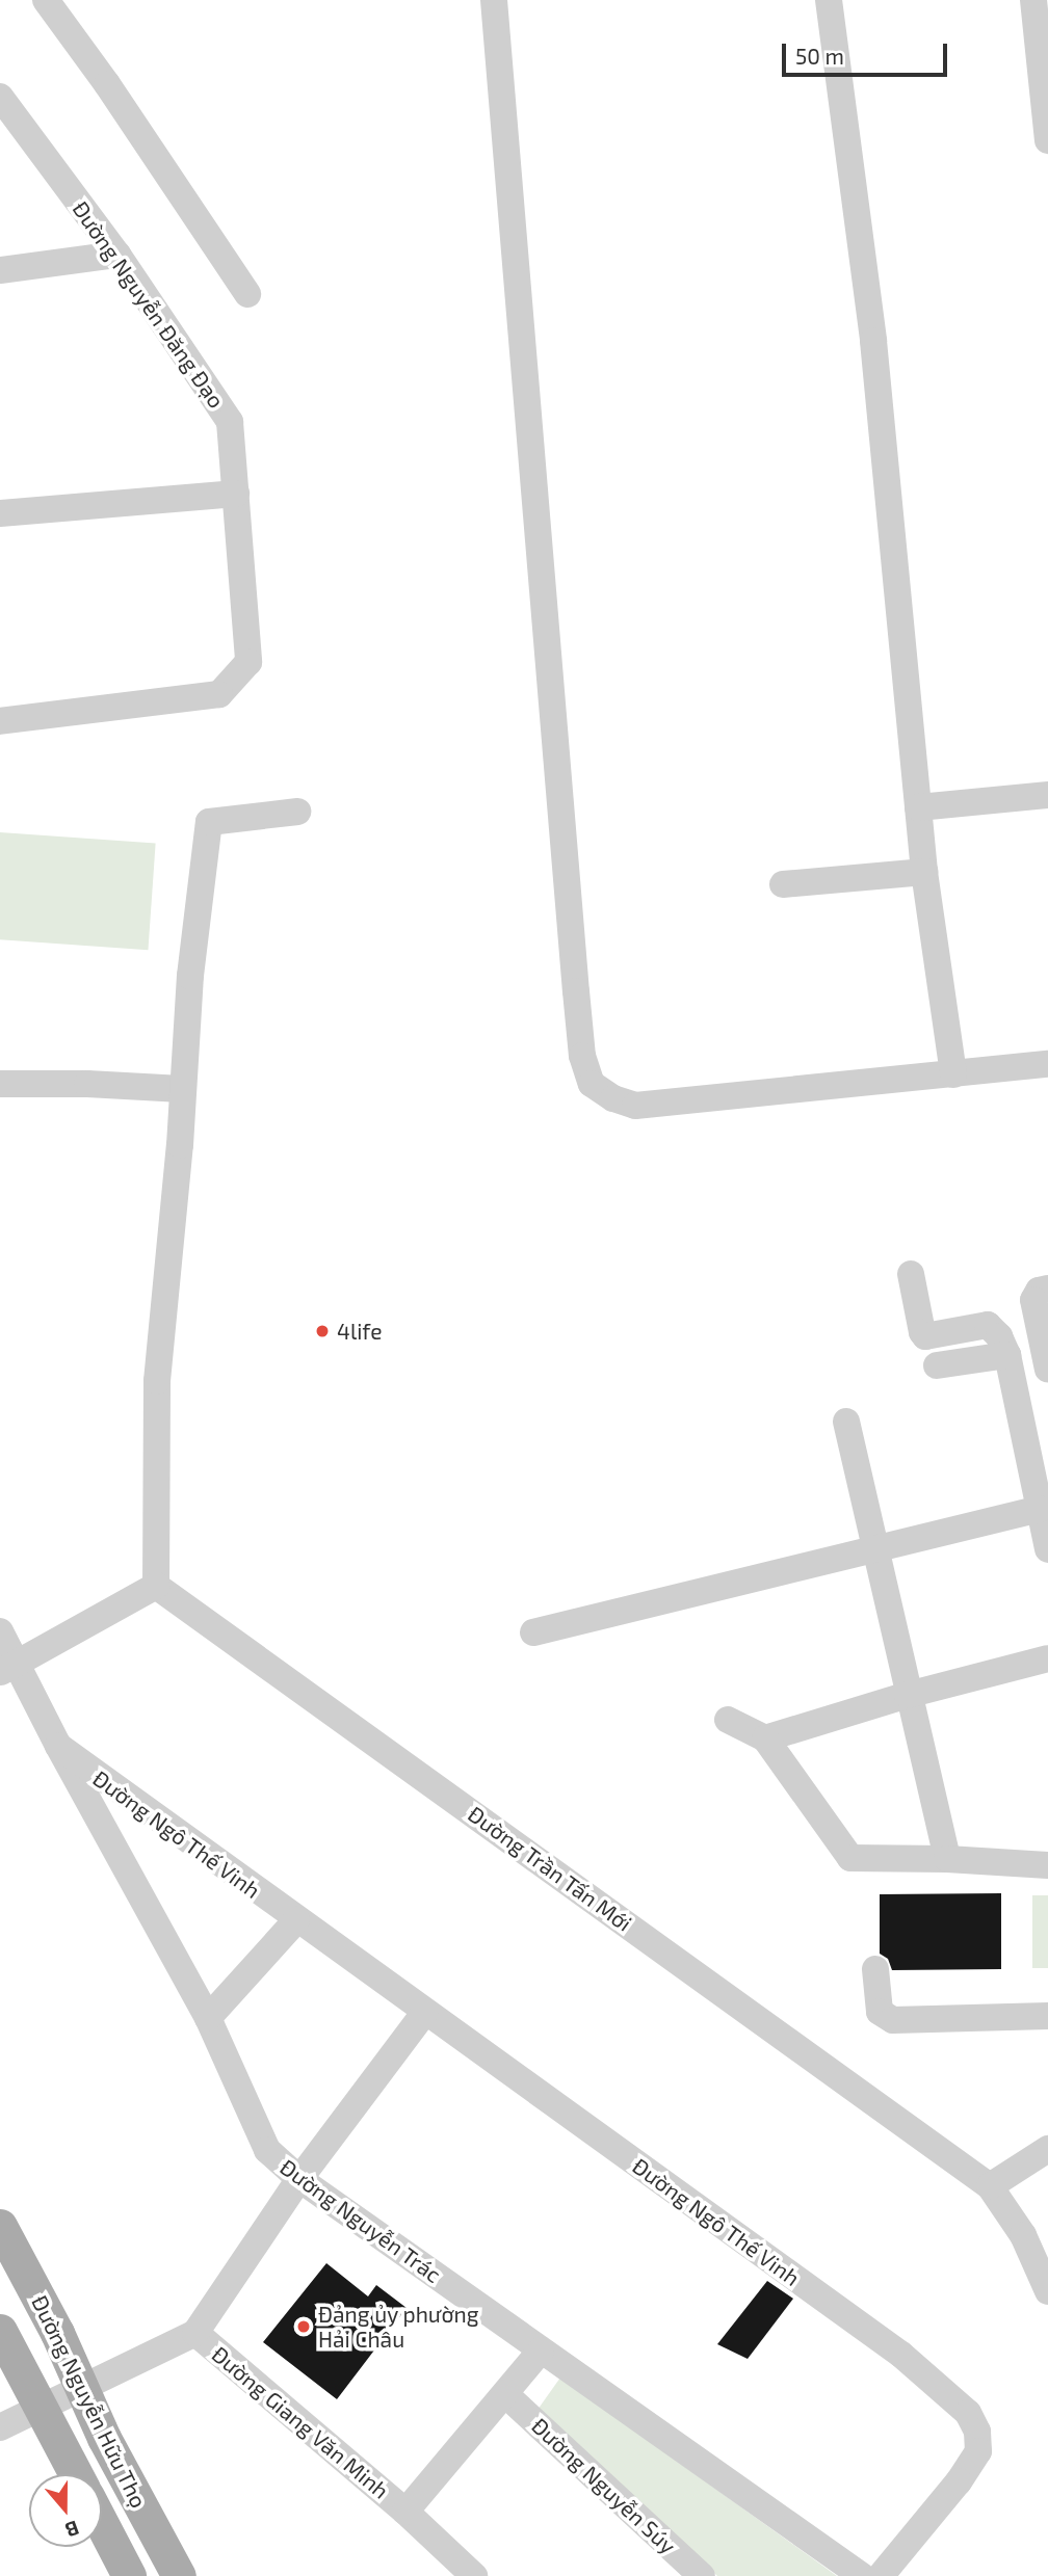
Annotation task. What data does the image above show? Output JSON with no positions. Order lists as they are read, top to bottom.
{
  "streets": {
    "main road": ["Đường Nguyễn Hữu Thọ"],
    "street": [
      "Đường Nguyễn Đăng Đạo",
      "Đường Ngô Thế Vinh",
      "Đường Trần Tấn Mới",
      "Đường Nguyễn Trác",
      "Đường Giang Văn Minh",
      "Đường Nguyễn Súy"
    ]
  },
  "crossings": [
    ["Đường Ngô Thế Vinh", "Đường Nguyễn Trác"],
    ["Đường Nguyễn Trác", "Đường Giang Văn Minh"],
    ["Đường Giang Văn Minh", "Đường Nguyễn Súy"]
  ],
  "places": ["4life", "Đảng ủy phường Hải Châu"],
  "scale_bar": "50 m",
  "north": "bottom"
}
